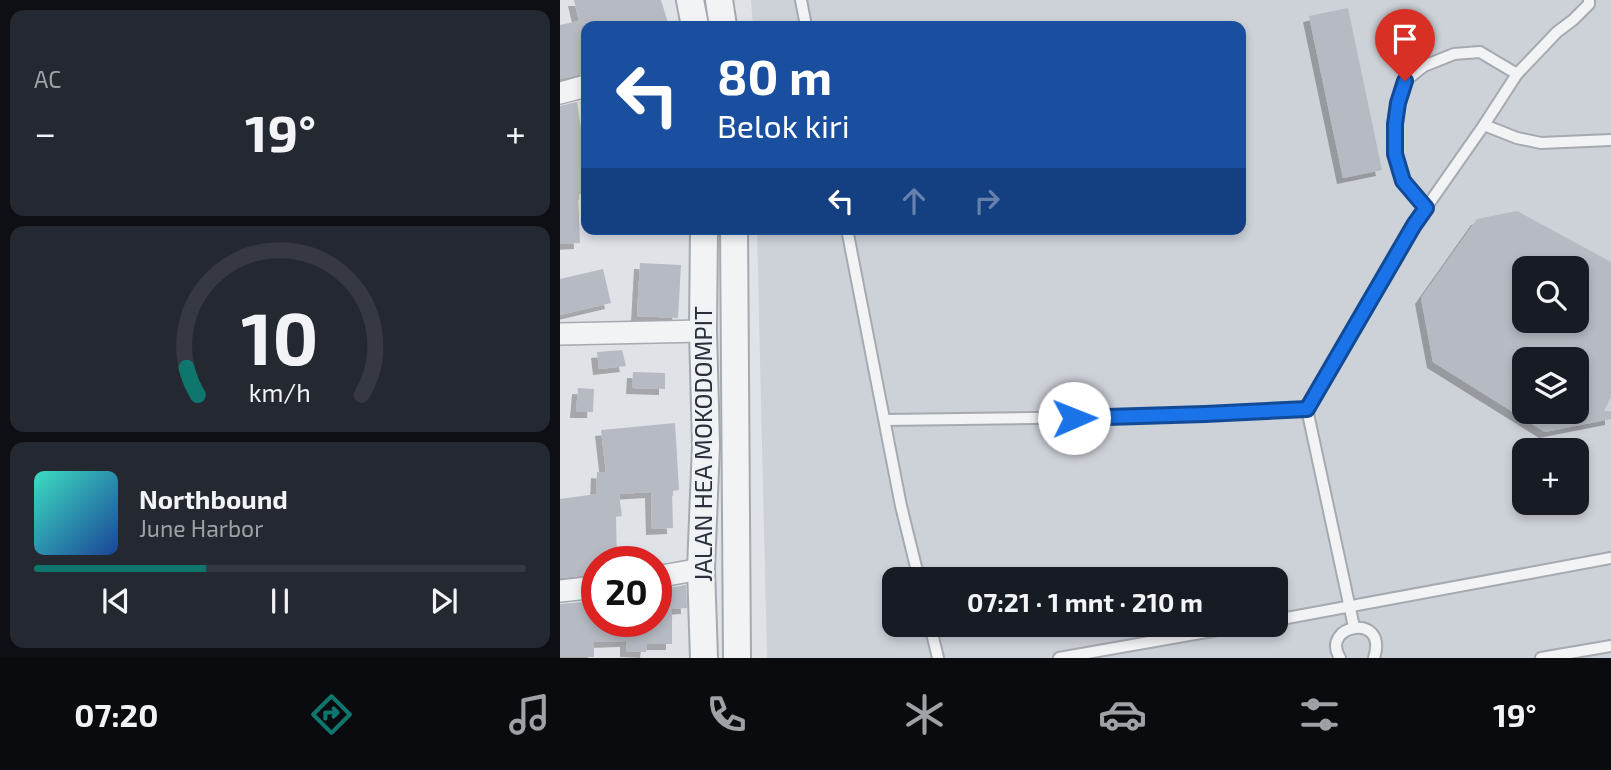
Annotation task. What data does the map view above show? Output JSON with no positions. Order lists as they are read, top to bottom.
{
  "streets": {
    "street": ["JALAN HEA MOKODOMPIT"]
  },
  "page": {
    "tile": "AC",
    "turn": ["80 m", "Belok kiri"],
    "heat": ["−", "19°", "+"],
    "map_buttons": "+",
    "song": ["Northbound", "June Harbor"],
    "limit": "20",
    "trip": "07:21 · 1 mnt · 210 m",
    "tabs": ["07:20", "19°"],
    "gauge": ["10", "km/h"]
  }
}
